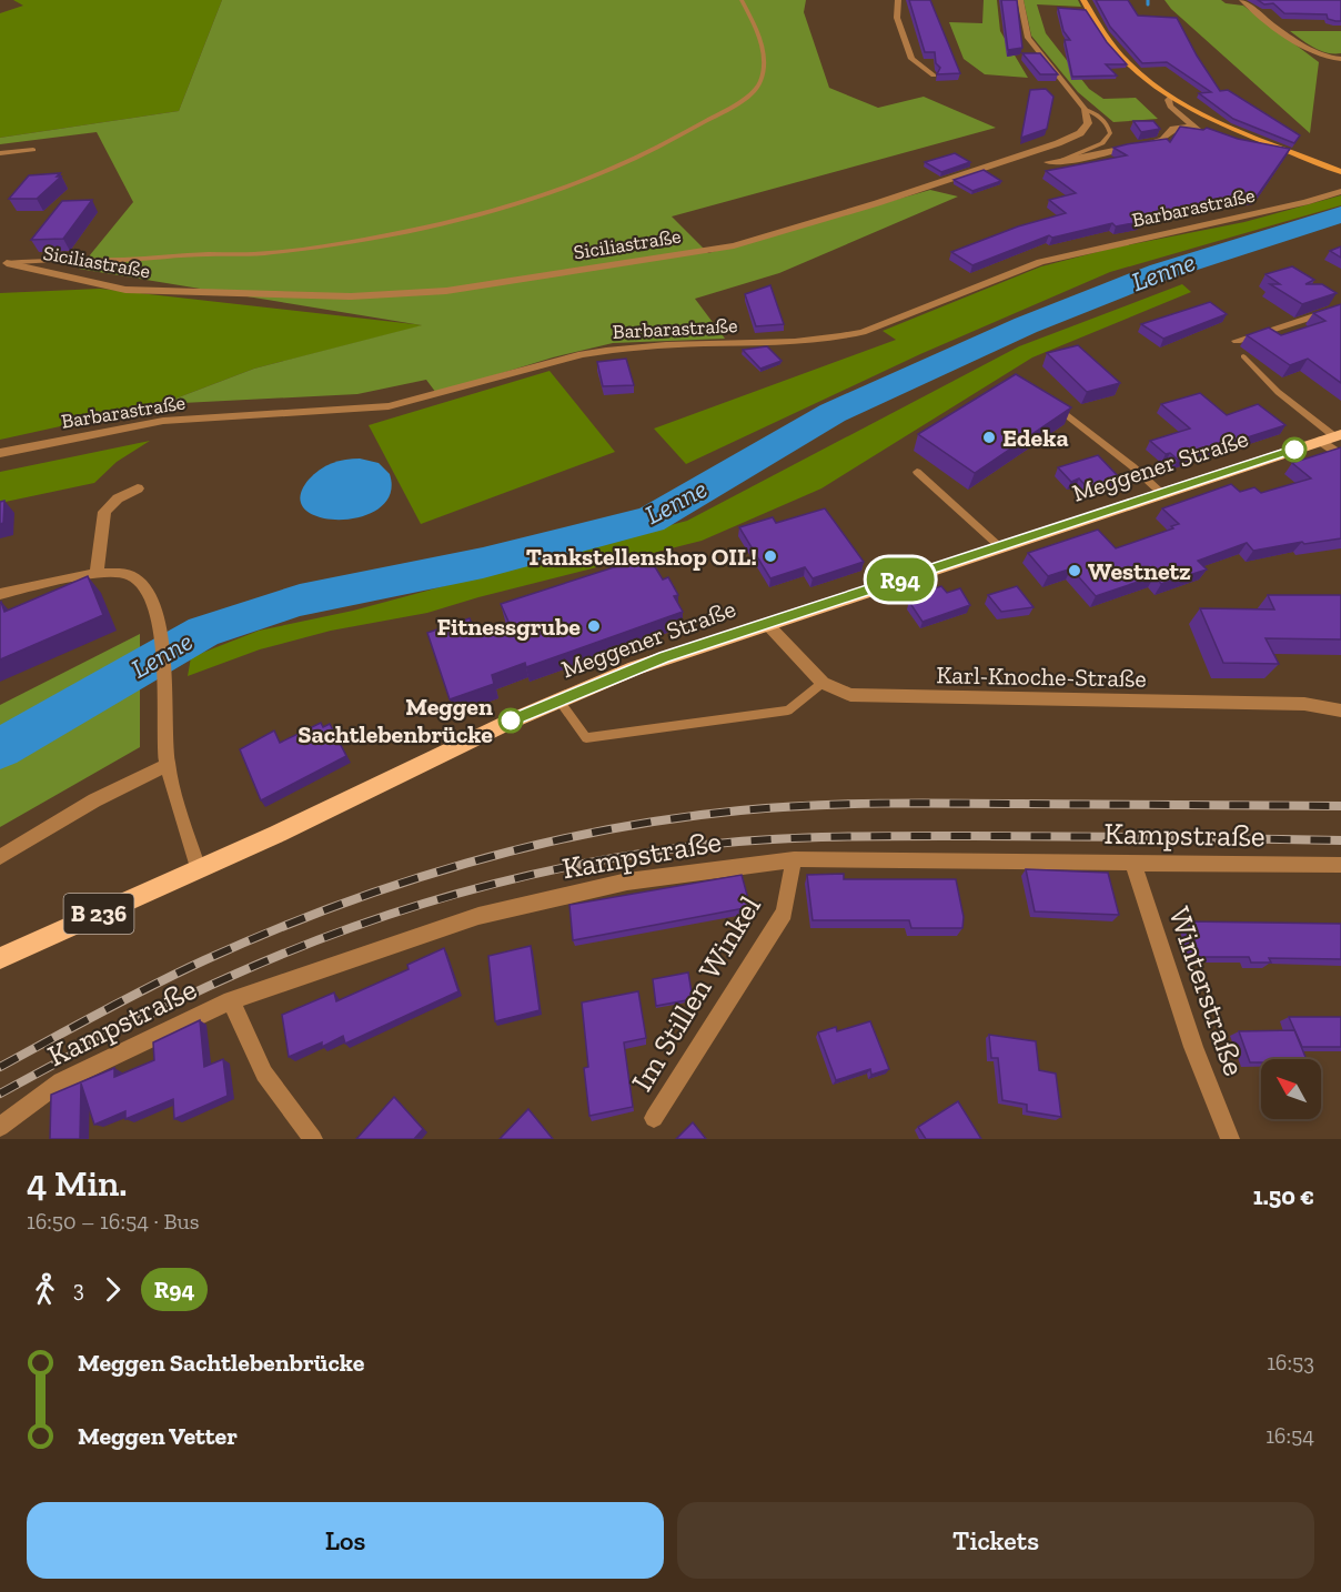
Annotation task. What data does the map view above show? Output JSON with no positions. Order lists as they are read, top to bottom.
{
  "streets": {
    "main road": ["Meggener Straße", "B 236"],
    "street": [
      "Barbarastraße",
      "Siciliastraße",
      "Karl-Knoche-Straße",
      "Kampstraße",
      "Winterstraße",
      "Im Stillen Winkel"
    ]
  },
  "crossings": [
    ["Meggener Straße", "Karl-Knoche-Straße"],
    ["Kampstraße", "Winterstraße"],
    ["Kampstraße", "Im Stillen Winkel"]
  ],
  "water": ["Lenne"],
  "places": [
    "Edeka",
    "Tankstellenshop OIL!",
    "Westnetz",
    "Fitnessgrube",
    "Meggen Sachtlebenbrücke"
  ],
  "lines": ["bus line R94"],
  "north": "top left",
  "page": {
    "on_map": "R94",
    "heading": ["4 Min.", "16:50 – 16:54 · Bus", "1.50 €"],
    "legs": ["3", "R94"],
    "list": [
      {
        "name": "Meggen Sachtlebenbrücke",
        "value": "16:53"
      },
      {
        "name": "Meggen Vetter",
        "value": "16:54"
      }
    ],
    "buttons": ["Los", "Tickets"]
  }
}
